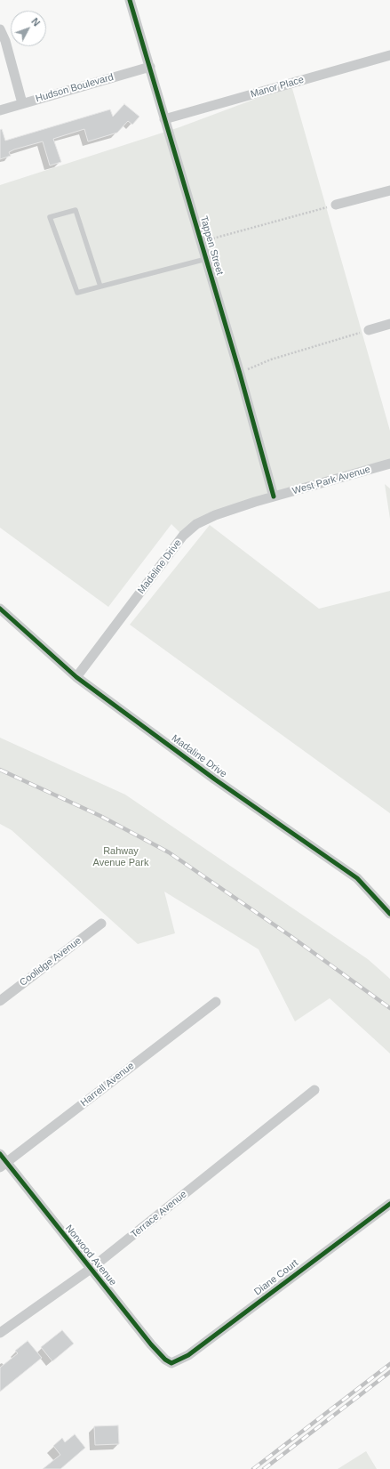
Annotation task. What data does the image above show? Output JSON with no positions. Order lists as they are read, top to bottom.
{
  "streets": {
    "street": [
      "Manor Place",
      "Hudson Boulevard",
      "Tappen Street",
      "West Park Avenue",
      "Madeline Drive",
      "Madaline Drive",
      "Coolidge Avenue",
      "Harrell Avenue",
      "Terrace Avenue",
      "Norwood Avenue",
      "Diane Court"
    ]
  },
  "crossings": [
    ["Manor Place", "Tappen Street"],
    ["Hudson Boulevard", "Tappen Street"],
    ["Tappen Street", "West Park Avenue"],
    ["Tappen Street", "Madeline Drive"],
    ["West Park Avenue", "Madeline Drive"],
    ["Madeline Drive", "Madaline Drive"],
    ["Harrell Avenue", "Norwood Avenue"],
    ["Terrace Avenue", "Norwood Avenue"],
    ["Norwood Avenue", "Diane Court"]
  ],
  "parks": ["Rahway Avenue Park"],
  "north": "top right"
}
